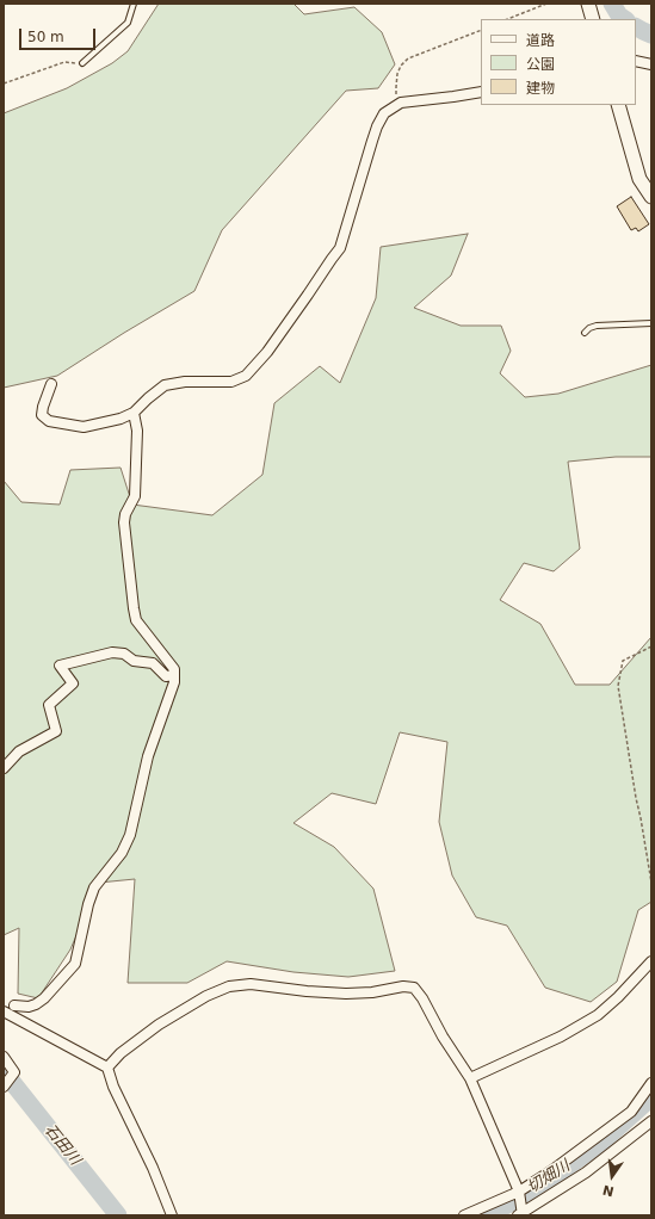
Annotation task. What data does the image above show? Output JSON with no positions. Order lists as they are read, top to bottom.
{
  "water": ["石田川", "切畑川"],
  "legend": ["道路", "公園", "建物"],
  "scale_bar": "50 m",
  "north": "bottom"
}
